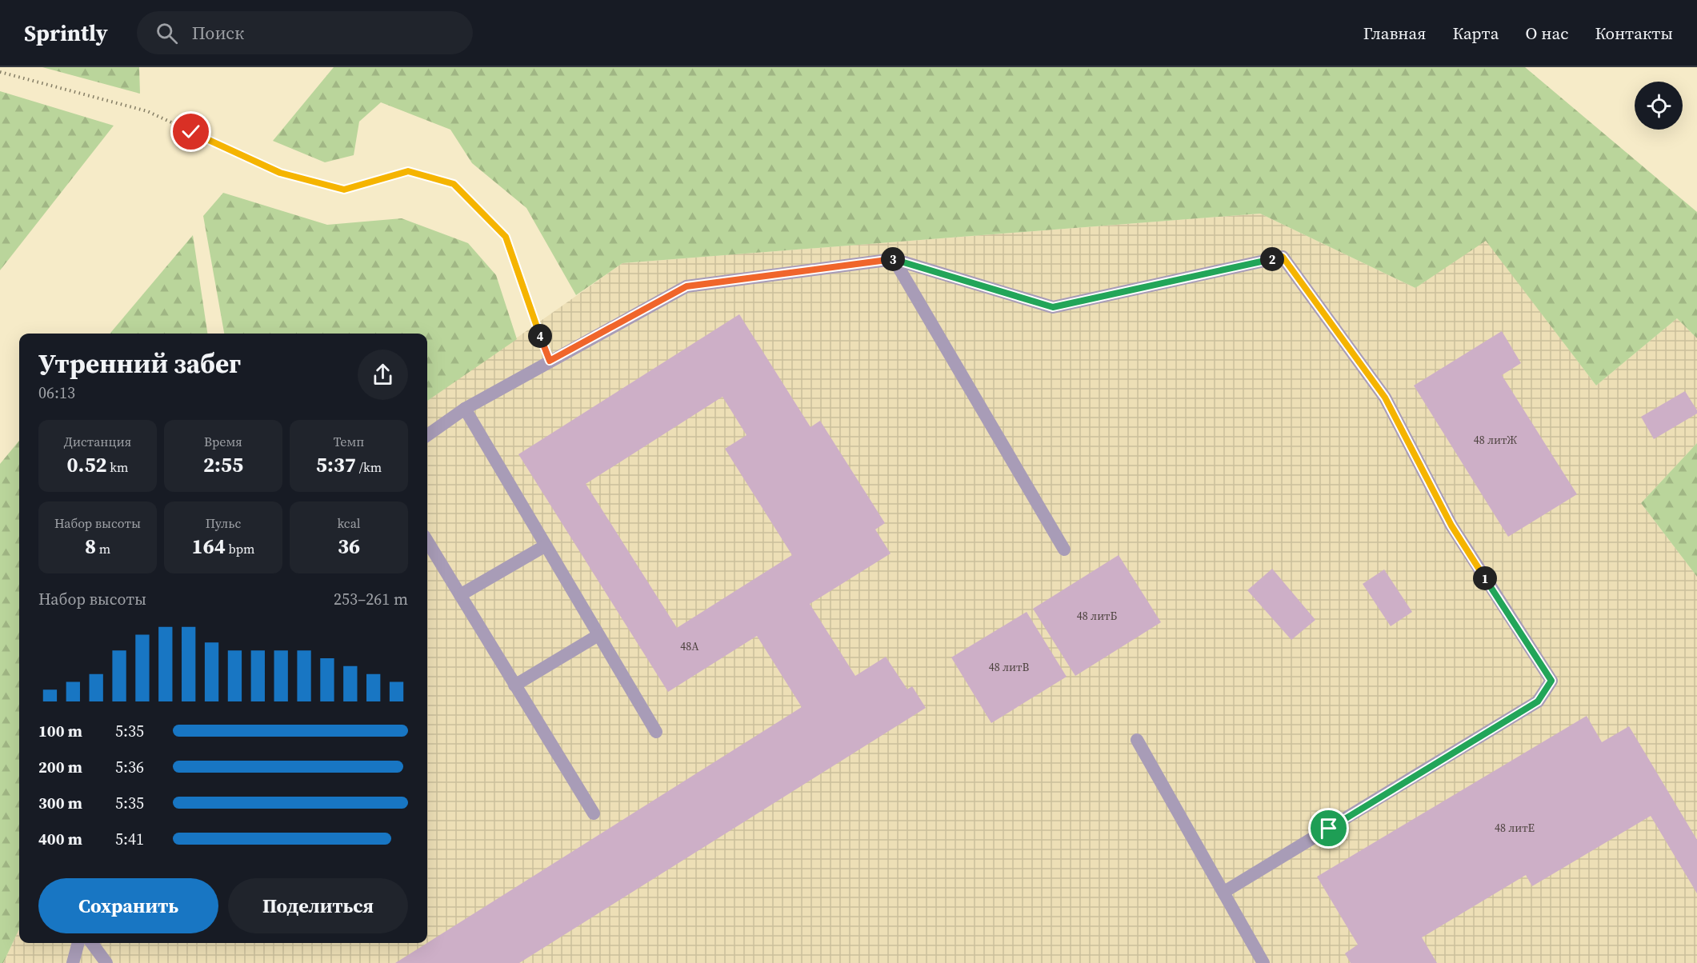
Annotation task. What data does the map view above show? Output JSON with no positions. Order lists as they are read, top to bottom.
{
  "house_numbers": [
    "48 литЖ",
    "48 литБ",
    "48А",
    "48 литВ",
    "48 литЕ"
  ],
  "page": {
    "header": "Sprintly",
    "search": "Поиск",
    "nav": [
      "Главная",
      "Карта",
      "О нас",
      "Контакты"
    ],
    "pins": [
      "2",
      "3",
      "4",
      "1"
    ],
    "heading": ["Утренний забег", "06:13"],
    "stats": [
      ["Дистанция", "0.52 km"],
      ["Время", "2:55"],
      ["Темп", "5:37 /km"],
      ["Набор высоты", "8 m"],
      ["Пульс", "164 bpm"],
      ["kcal", "36"]
    ],
    "chart": ["Набор высоты", "253–261 m"],
    "list": [
      {
        "name": "100 m",
        "note": "5:35"
      },
      {
        "name": "200 m",
        "note": "5:36"
      },
      {
        "name": "300 m",
        "note": "5:35"
      },
      {
        "name": "400 m",
        "note": "5:41"
      }
    ],
    "buttons": ["Сохранить", "Поделиться"]
  }
}
